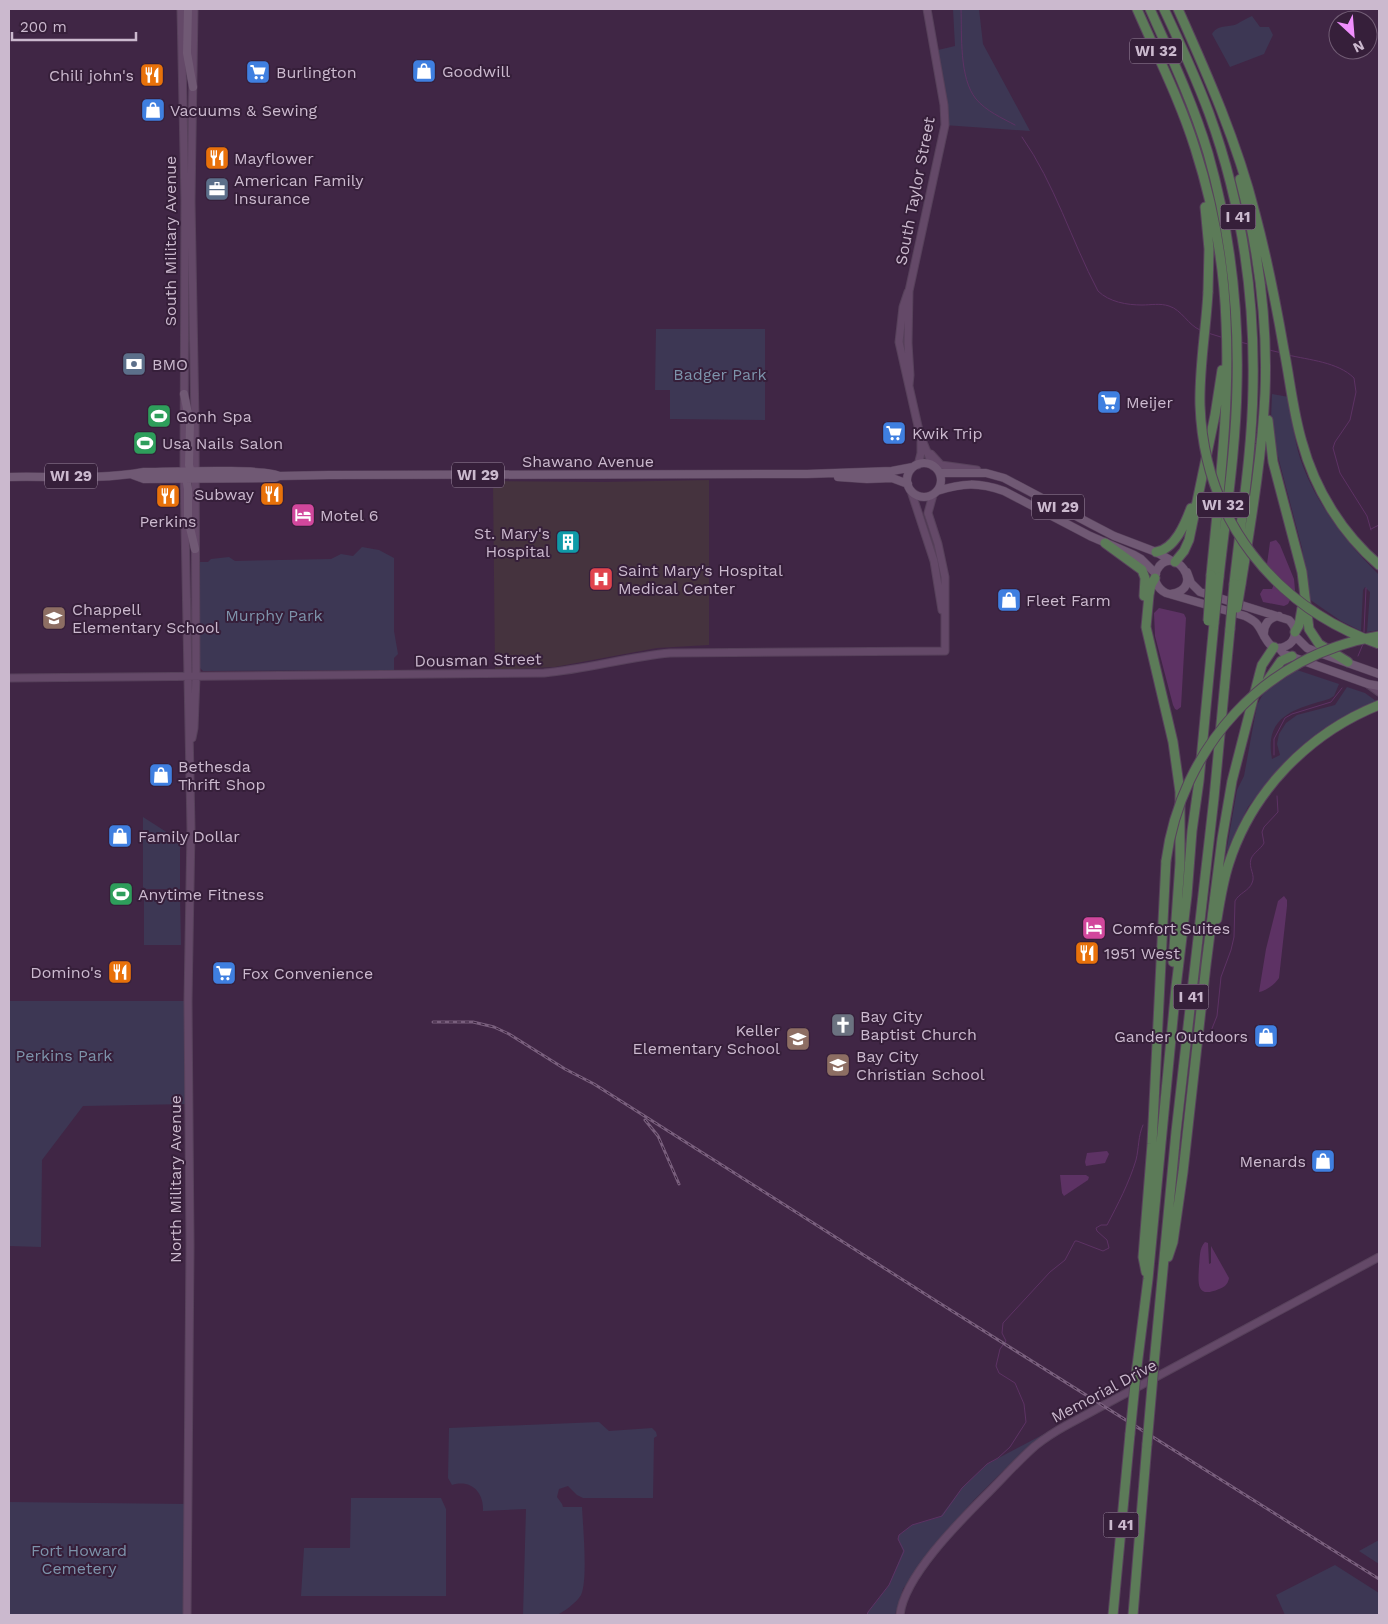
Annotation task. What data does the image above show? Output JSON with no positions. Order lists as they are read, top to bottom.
{
  "streets": {
    "highway": ["WI 32", "I 41"],
    "main road": ["Shawano Avenue", "WI 29"],
    "street": [
      "South Taylor Street",
      "South Military Avenue",
      "Dousman Street",
      "North Military Avenue",
      "Memorial Drive"
    ]
  },
  "crossings": [
    ["South Taylor Street", "Shawano Avenue"],
    ["South Taylor Street", "WI 29"],
    ["South Military Avenue", "Shawano Avenue"],
    ["South Military Avenue", "North Military Avenue"],
    ["Shawano Avenue", "WI 29"],
    ["Shawano Avenue", "North Military Avenue"],
    ["Dousman Street", "North Military Avenue"]
  ],
  "parks": [
    "Badger Park",
    "Murphy Park",
    "Perkins Park",
    "Fort Howard Cemetery"
  ],
  "places": {
    "shop": [
      "Goodwill",
      "Vacuums & Sewing",
      "Fleet Farm",
      "Bethesda Thrift Shop",
      "Family Dollar",
      "Gander Outdoors",
      "Menards"
    ],
    "supermarket": [
      "Burlington",
      "Meijer",
      "Kwik Trip",
      "Fox Convenience"
    ],
    "restaurant": [
      "Chili john's",
      "Mayflower",
      "Subway",
      "Perkins",
      "1951 West",
      "Domino's"
    ],
    "office": ["American Family Insurance"],
    "bank": ["BMO"],
    "sports": ["Gonh Spa", "Usa Nails Salon", "Anytime Fitness"],
    "hotel": ["Motel 6", "Comfort Suites"],
    "building": ["St. Mary's Hospital"],
    "hospital": ["Saint Mary's Hospital Medical Center"],
    "school or university": ["Chappell Elementary School", "Keller Elementary School", "Bay City Christian School"],
    "church": ["Bay City Baptist Church"]
  },
  "scale_bar": "200 m",
  "north": "bottom right"
}
